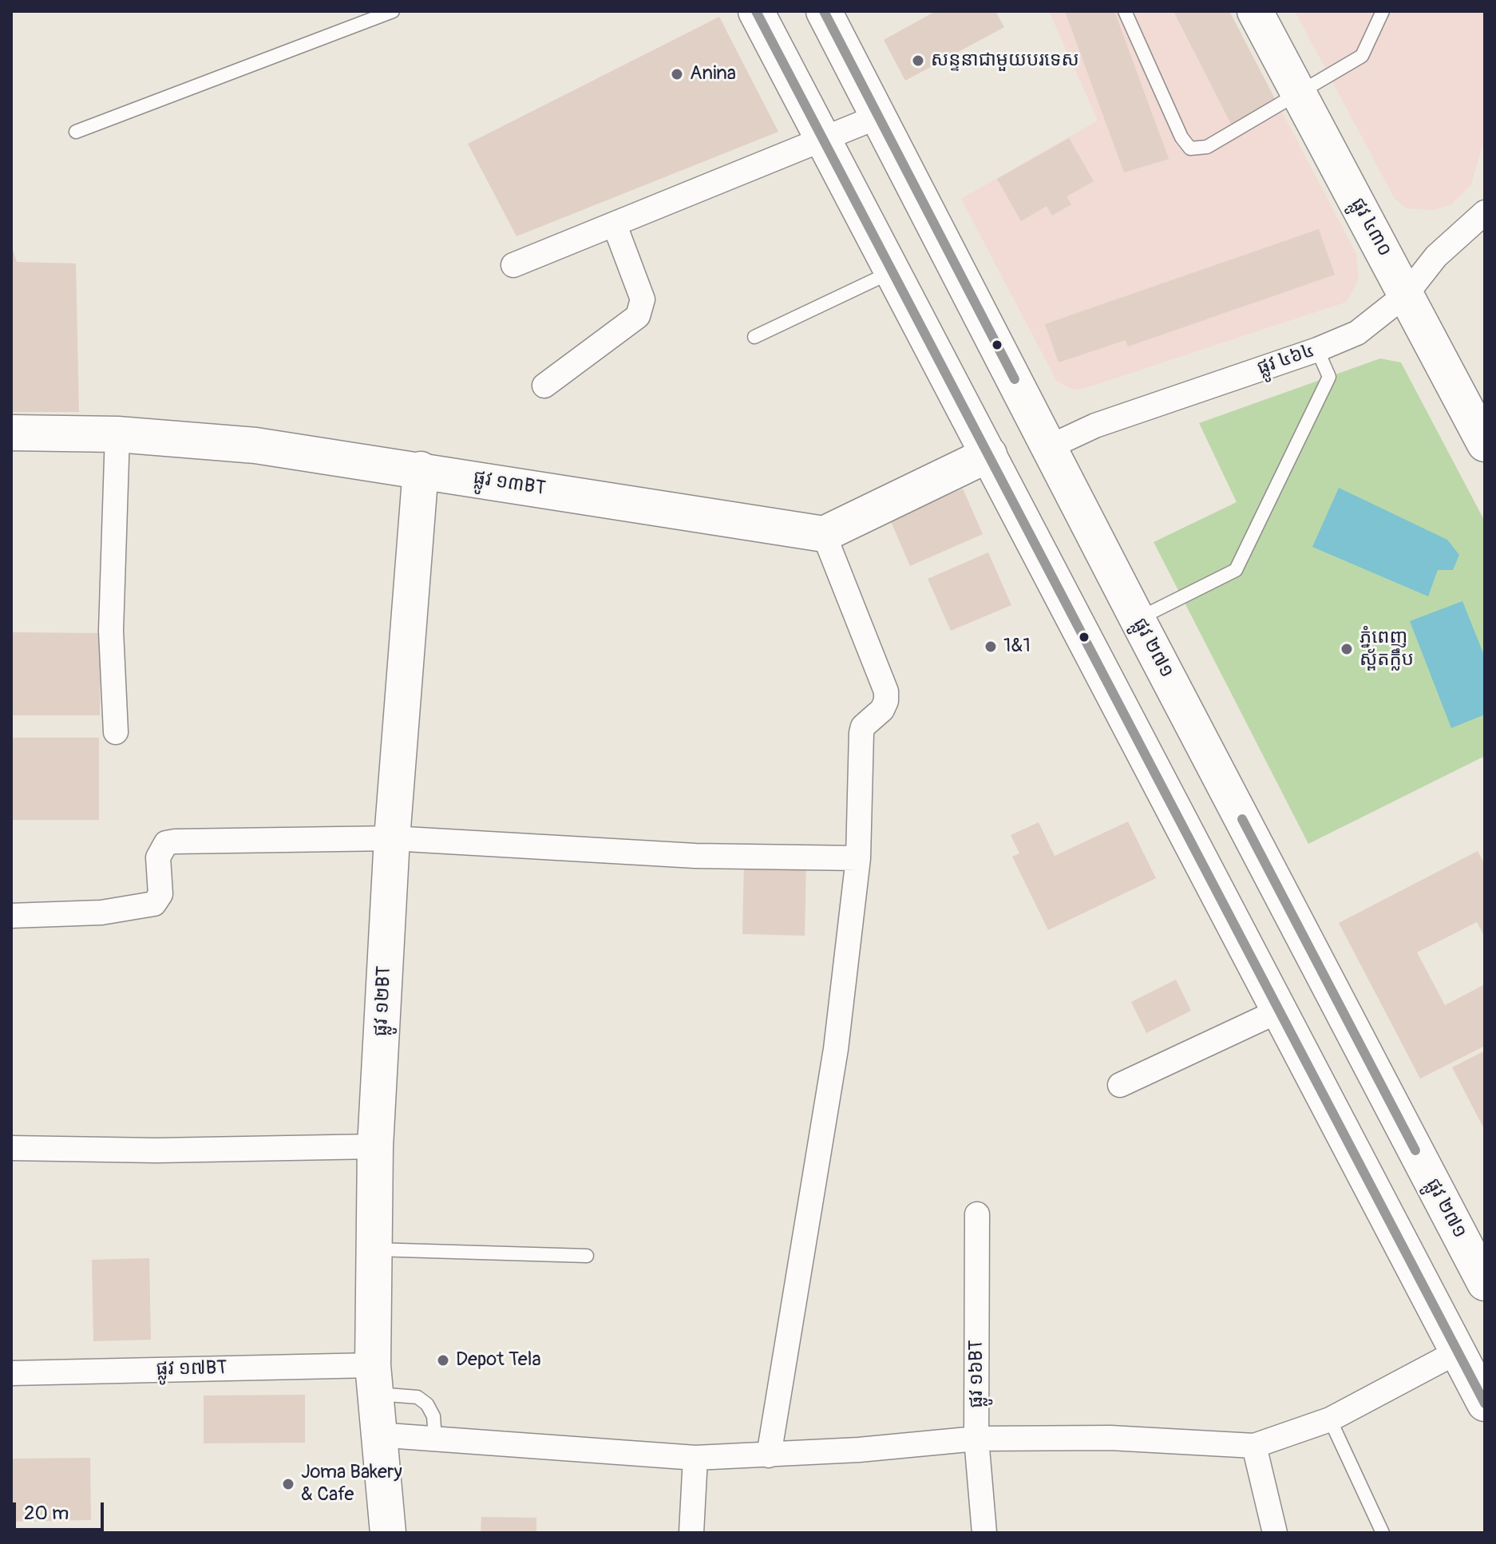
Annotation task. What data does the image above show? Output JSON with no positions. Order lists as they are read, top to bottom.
{
  "streets": {
    "main road": [
      "ផ្លូវ ៤៣០",
      "ផ្លូវ ១៣BT",
      "ផ្លូវ ២៧១",
      "ផ្លូវ ១២BT"
    ],
    "street": ["ផ្លូវ ៤៦៤", "ផ្លូវ ១៧BT", "ផ្លូវ ១៦BT"]
  },
  "crossings": [
    ["ផ្លូវ ៤៣០", "ផ្លូវ ៤៦៤"],
    ["ផ្លូវ ៤៦៤", "ផ្លូវ ២៧១"],
    ["ផ្លូវ ១៣BT", "ផ្លូវ ១២BT"],
    ["ផ្លូវ ១២BT", "ផ្លូវ ១៧BT"]
  ],
  "places": [
    "សន្ទនាជាមួយបរទេស",
    "Anina",
    "1&1",
    "ភ្នំពេញ ស្ព័តក្លឹប",
    "Depot Tela",
    "Joma Bakery & Cafe"
  ],
  "scale_bar": "20 m"
}
